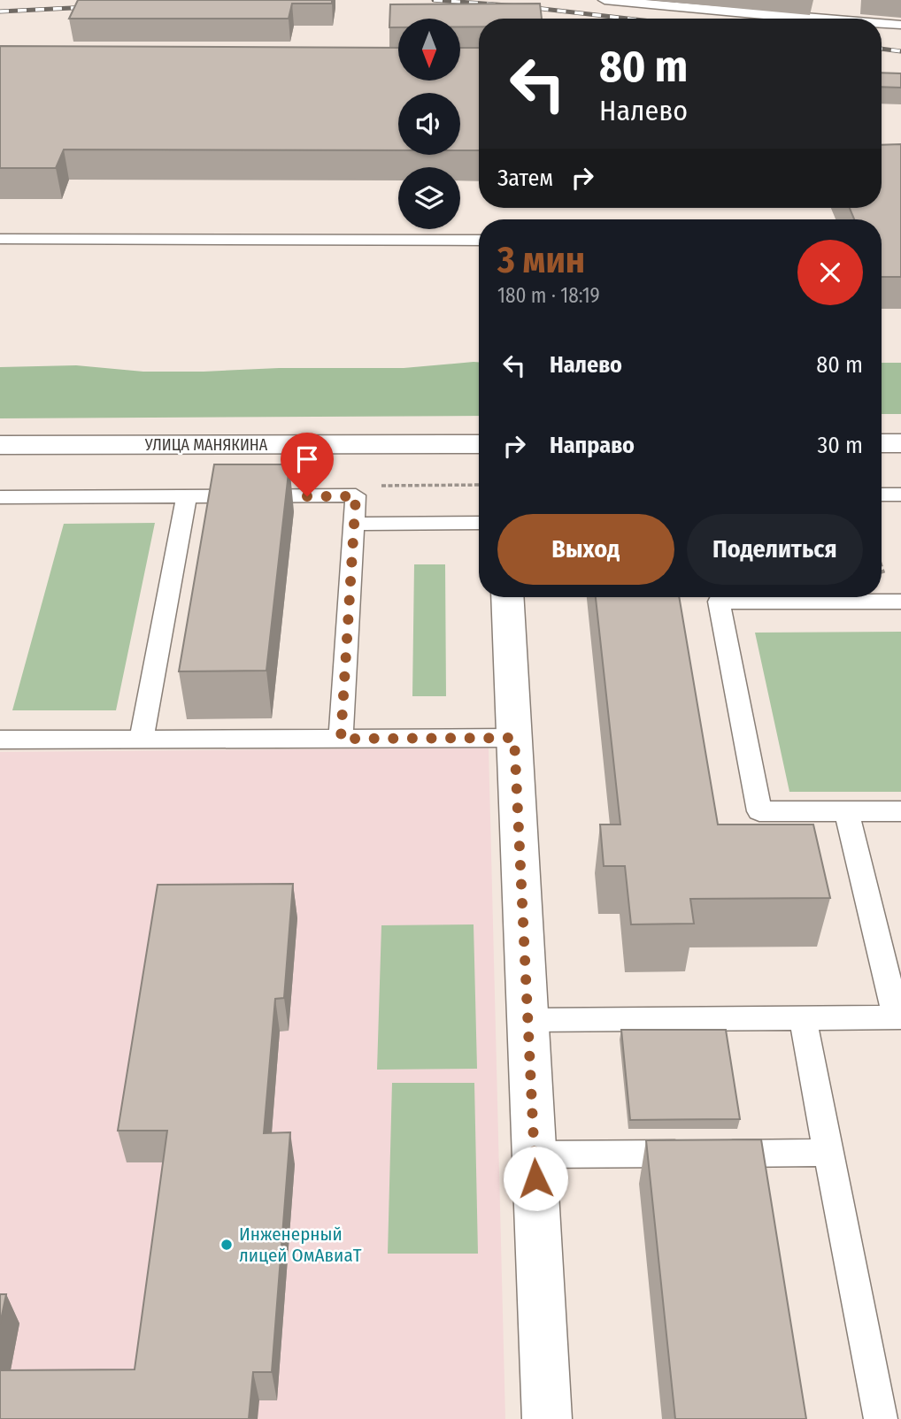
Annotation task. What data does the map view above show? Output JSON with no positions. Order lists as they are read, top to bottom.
{
  "streets": {
    "street": ["УЛИЦА МАНЯКИНА"]
  },
  "places": ["Инженерный лицей ОмАвиаТ"],
  "north": "bottom",
  "page": {
    "turn": ["80 m", "Налево"],
    "then": "Затем",
    "heading": ["3 мин", "180 m · 18:19"],
    "list": [
      {
        "name": "Налево",
        "value": "80 m"
      },
      {
        "name": "Направо",
        "value": "30 m"
      }
    ],
    "buttons": ["Выход", "Поделиться"]
  }
}
